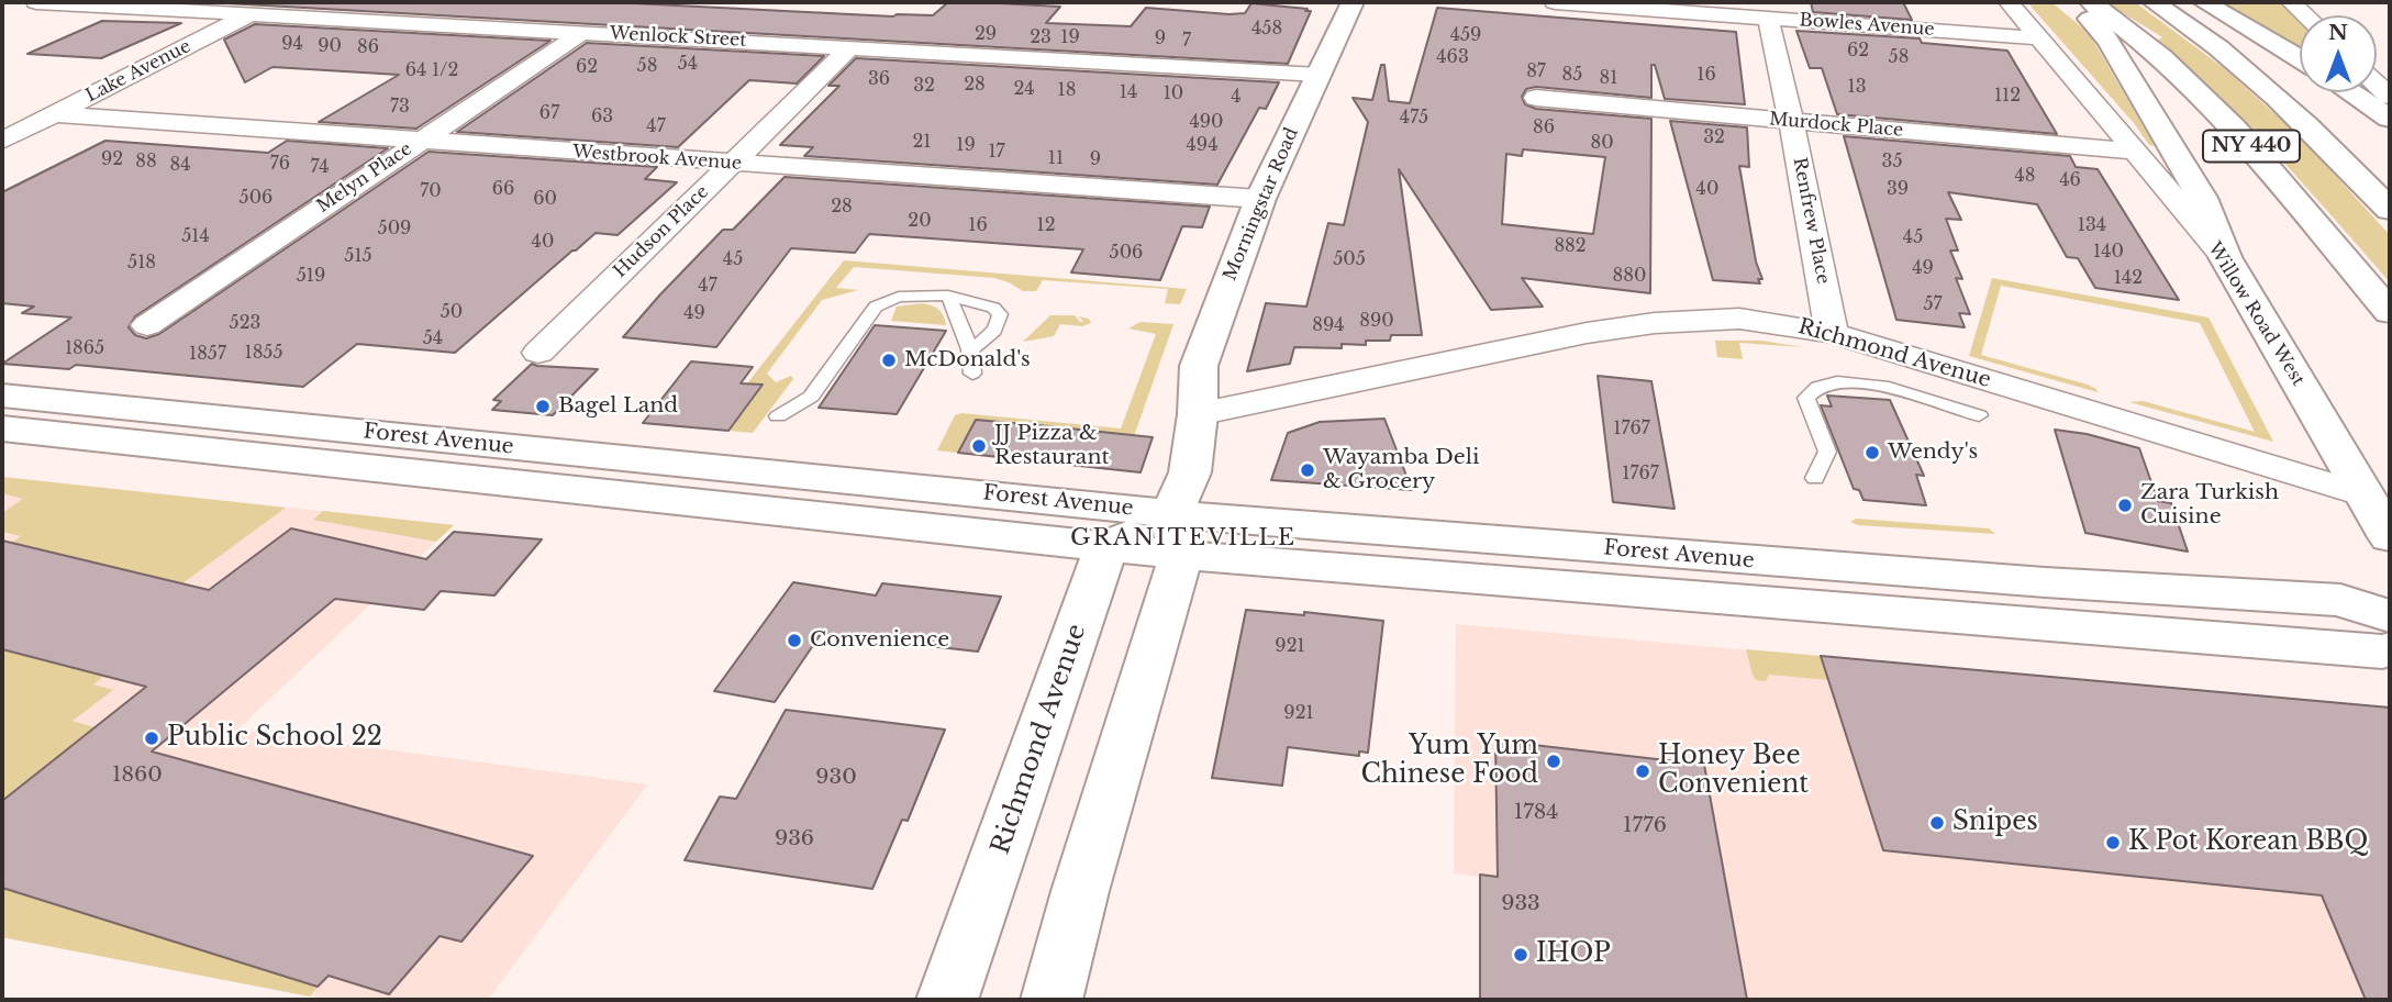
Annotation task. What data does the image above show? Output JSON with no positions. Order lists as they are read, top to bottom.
{
  "streets": {
    "main road": [
      "NY 440",
      "Morningstar Road",
      "Willow Road West",
      "Richmond Avenue",
      "Forest Avenue"
    ],
    "street": [
      "Bowles Avenue",
      "Wenlock Street",
      "Lake Avenue",
      "Murdock Place",
      "Westbrook Avenue",
      "Melyn Place",
      "Renfrew Place",
      "Hudson Place"
    ]
  },
  "crossings": [
    ["Bowles Avenue", "Renfrew Place"],
    ["Bowles Avenue", "Willow Road West"],
    ["Wenlock Street", "Lake Avenue"],
    ["Wenlock Street", "Melyn Place"],
    ["Wenlock Street", "Morningstar Road"],
    ["Wenlock Street", "Hudson Place"],
    ["Lake Avenue", "Westbrook Avenue"],
    ["Murdock Place", "Renfrew Place"],
    ["Murdock Place", "Willow Road West"],
    ["Westbrook Avenue", "Melyn Place"],
    ["Westbrook Avenue", "Morningstar Road"],
    ["Westbrook Avenue", "Hudson Place"],
    ["Morningstar Road", "Richmond Avenue"],
    ["Renfrew Place", "Richmond Avenue"],
    ["Willow Road West", "Richmond Avenue"],
    ["Richmond Avenue", "Forest Avenue"]
  ],
  "districts": ["GRANITEVILLE"],
  "places": [
    "McDonald's",
    "Bagel Land",
    "JJ Pizza & Restaurant",
    "Wendy's",
    "Wayamba Deli & Grocery",
    "Zara Turkish Cuisine",
    "Convenience",
    "Public School 22",
    "Yum Yum Chinese Food",
    "Honey Bee Convenient",
    "Snipes",
    "K Pot Korean BBQ",
    "IHOP"
  ],
  "house_numbers": [
    "458",
    "29",
    "459",
    "23",
    "19",
    "9",
    "7",
    "94",
    "90",
    "86",
    "62",
    "463",
    "58",
    "54",
    "58",
    "62",
    "64 1/2",
    "87",
    "85",
    "16",
    "81",
    "36",
    "28",
    "32",
    "13",
    "24",
    "18",
    "14",
    "10",
    "112",
    "4",
    "73",
    "67",
    "63",
    "475",
    "490",
    "47",
    "86",
    "32",
    "21",
    "80",
    "19",
    "494",
    "17",
    "11",
    "92",
    "9",
    "88",
    "35",
    "76",
    "84",
    "74",
    "48",
    "46",
    "66",
    "40",
    "39",
    "70",
    "506",
    "60",
    "28",
    "20",
    "16",
    "12",
    "134",
    "509",
    "514",
    "45",
    "40",
    "882",
    "140",
    "506",
    "515",
    "45",
    "505",
    "518",
    "49",
    "519",
    "880",
    "142",
    "47",
    "57",
    "50",
    "49",
    "890",
    "523",
    "894",
    "54",
    "1865",
    "1855",
    "1857",
    "1767",
    "1767",
    "921",
    "921",
    "1860",
    "930",
    "1784",
    "1776",
    "936",
    "933"
  ],
  "north": "top"
}
